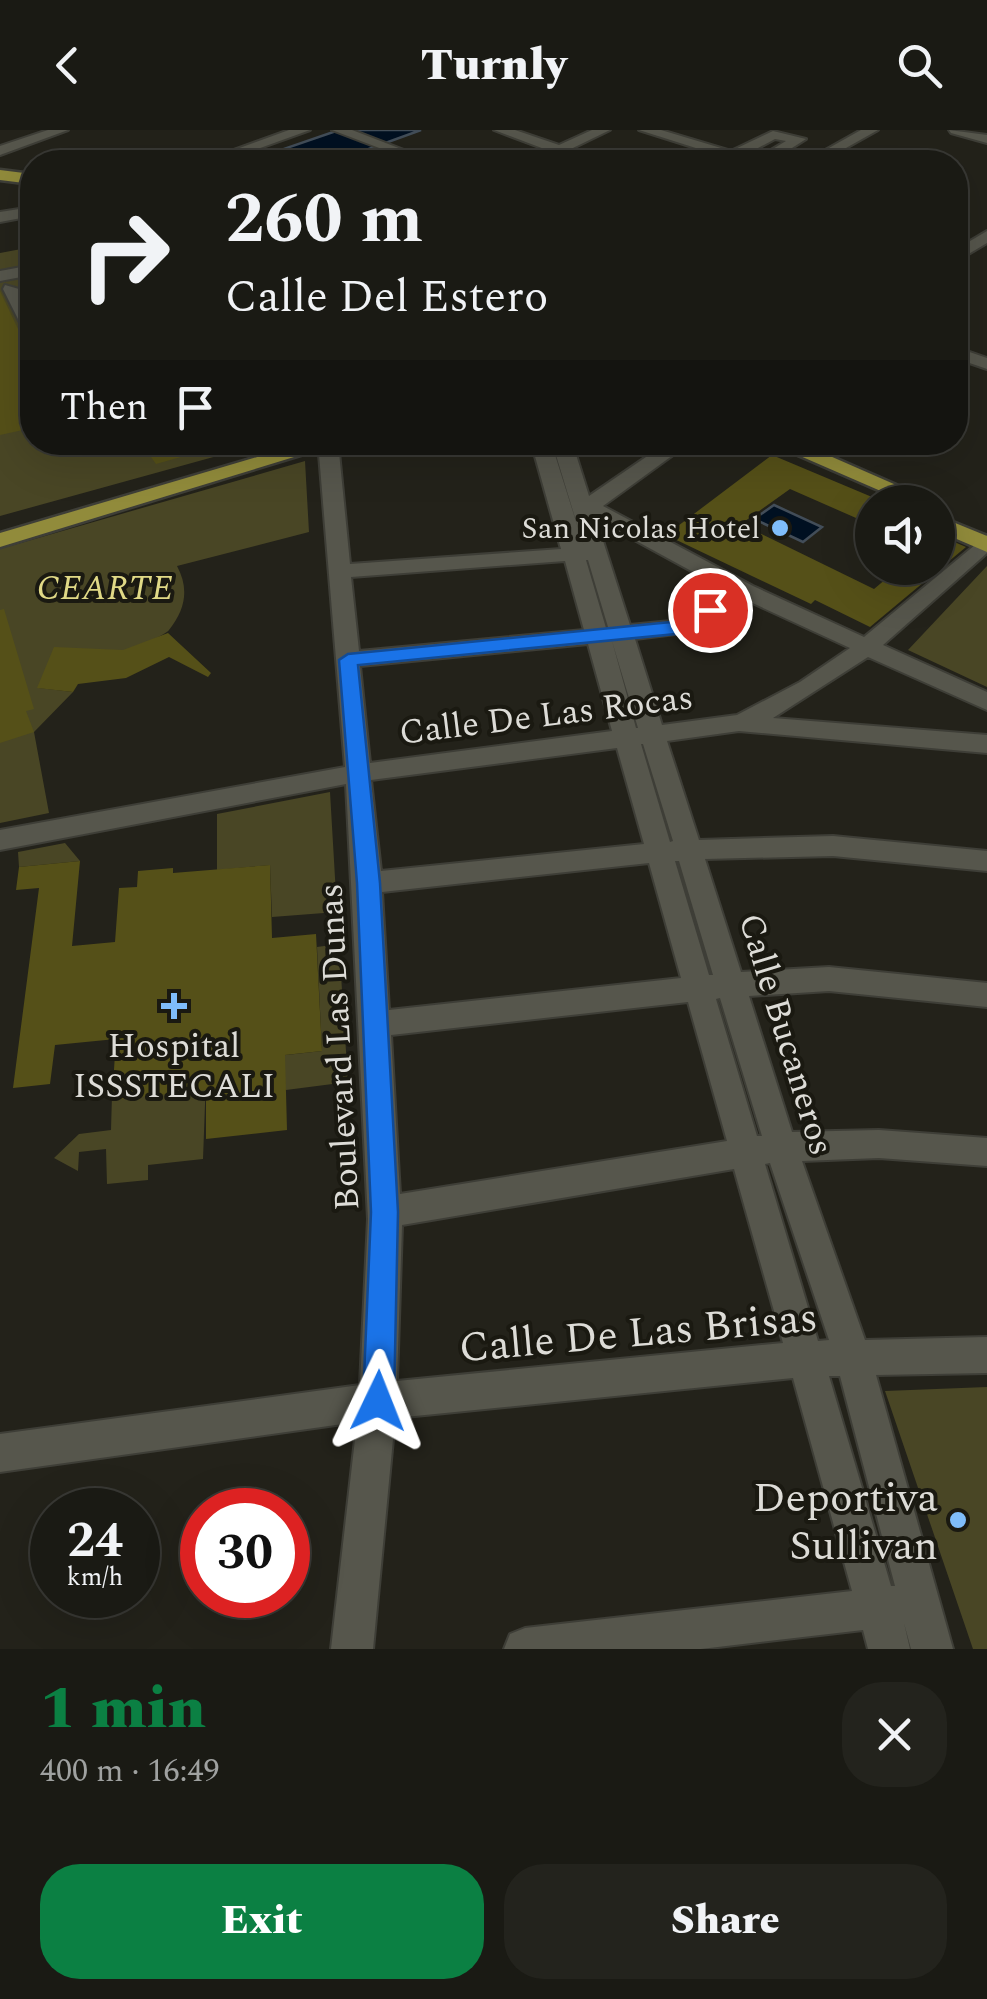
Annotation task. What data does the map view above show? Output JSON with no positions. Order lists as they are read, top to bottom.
{
  "streets": {
    "street": [
      "Calle De Las Rocas",
      "Calle Bucaneros",
      "Boulevard Las Dunas",
      "Calle De Las Brisas"
    ]
  },
  "crossings": [
    ["Calle De Las Rocas", "Calle Bucaneros"],
    ["Calle De Las Rocas", "Boulevard Las Dunas"],
    ["Calle Bucaneros", "Calle De Las Brisas"],
    ["Boulevard Las Dunas", "Calle De Las Brisas"]
  ],
  "parks": ["CEARTE"],
  "places": {
    "other": ["San Nicolas Hotel", "Deportiva Sullivan"],
    "health": ["Hospital ISSSTECALI"]
  },
  "page": {
    "header": "Turnly",
    "turn": ["260 m", "Calle Del Estero"],
    "then": "Then",
    "speed": "24 km/h",
    "limit": "30",
    "heading": ["1 min", "400 m · 16:49"],
    "buttons": ["Exit", "Share"]
  }
}
